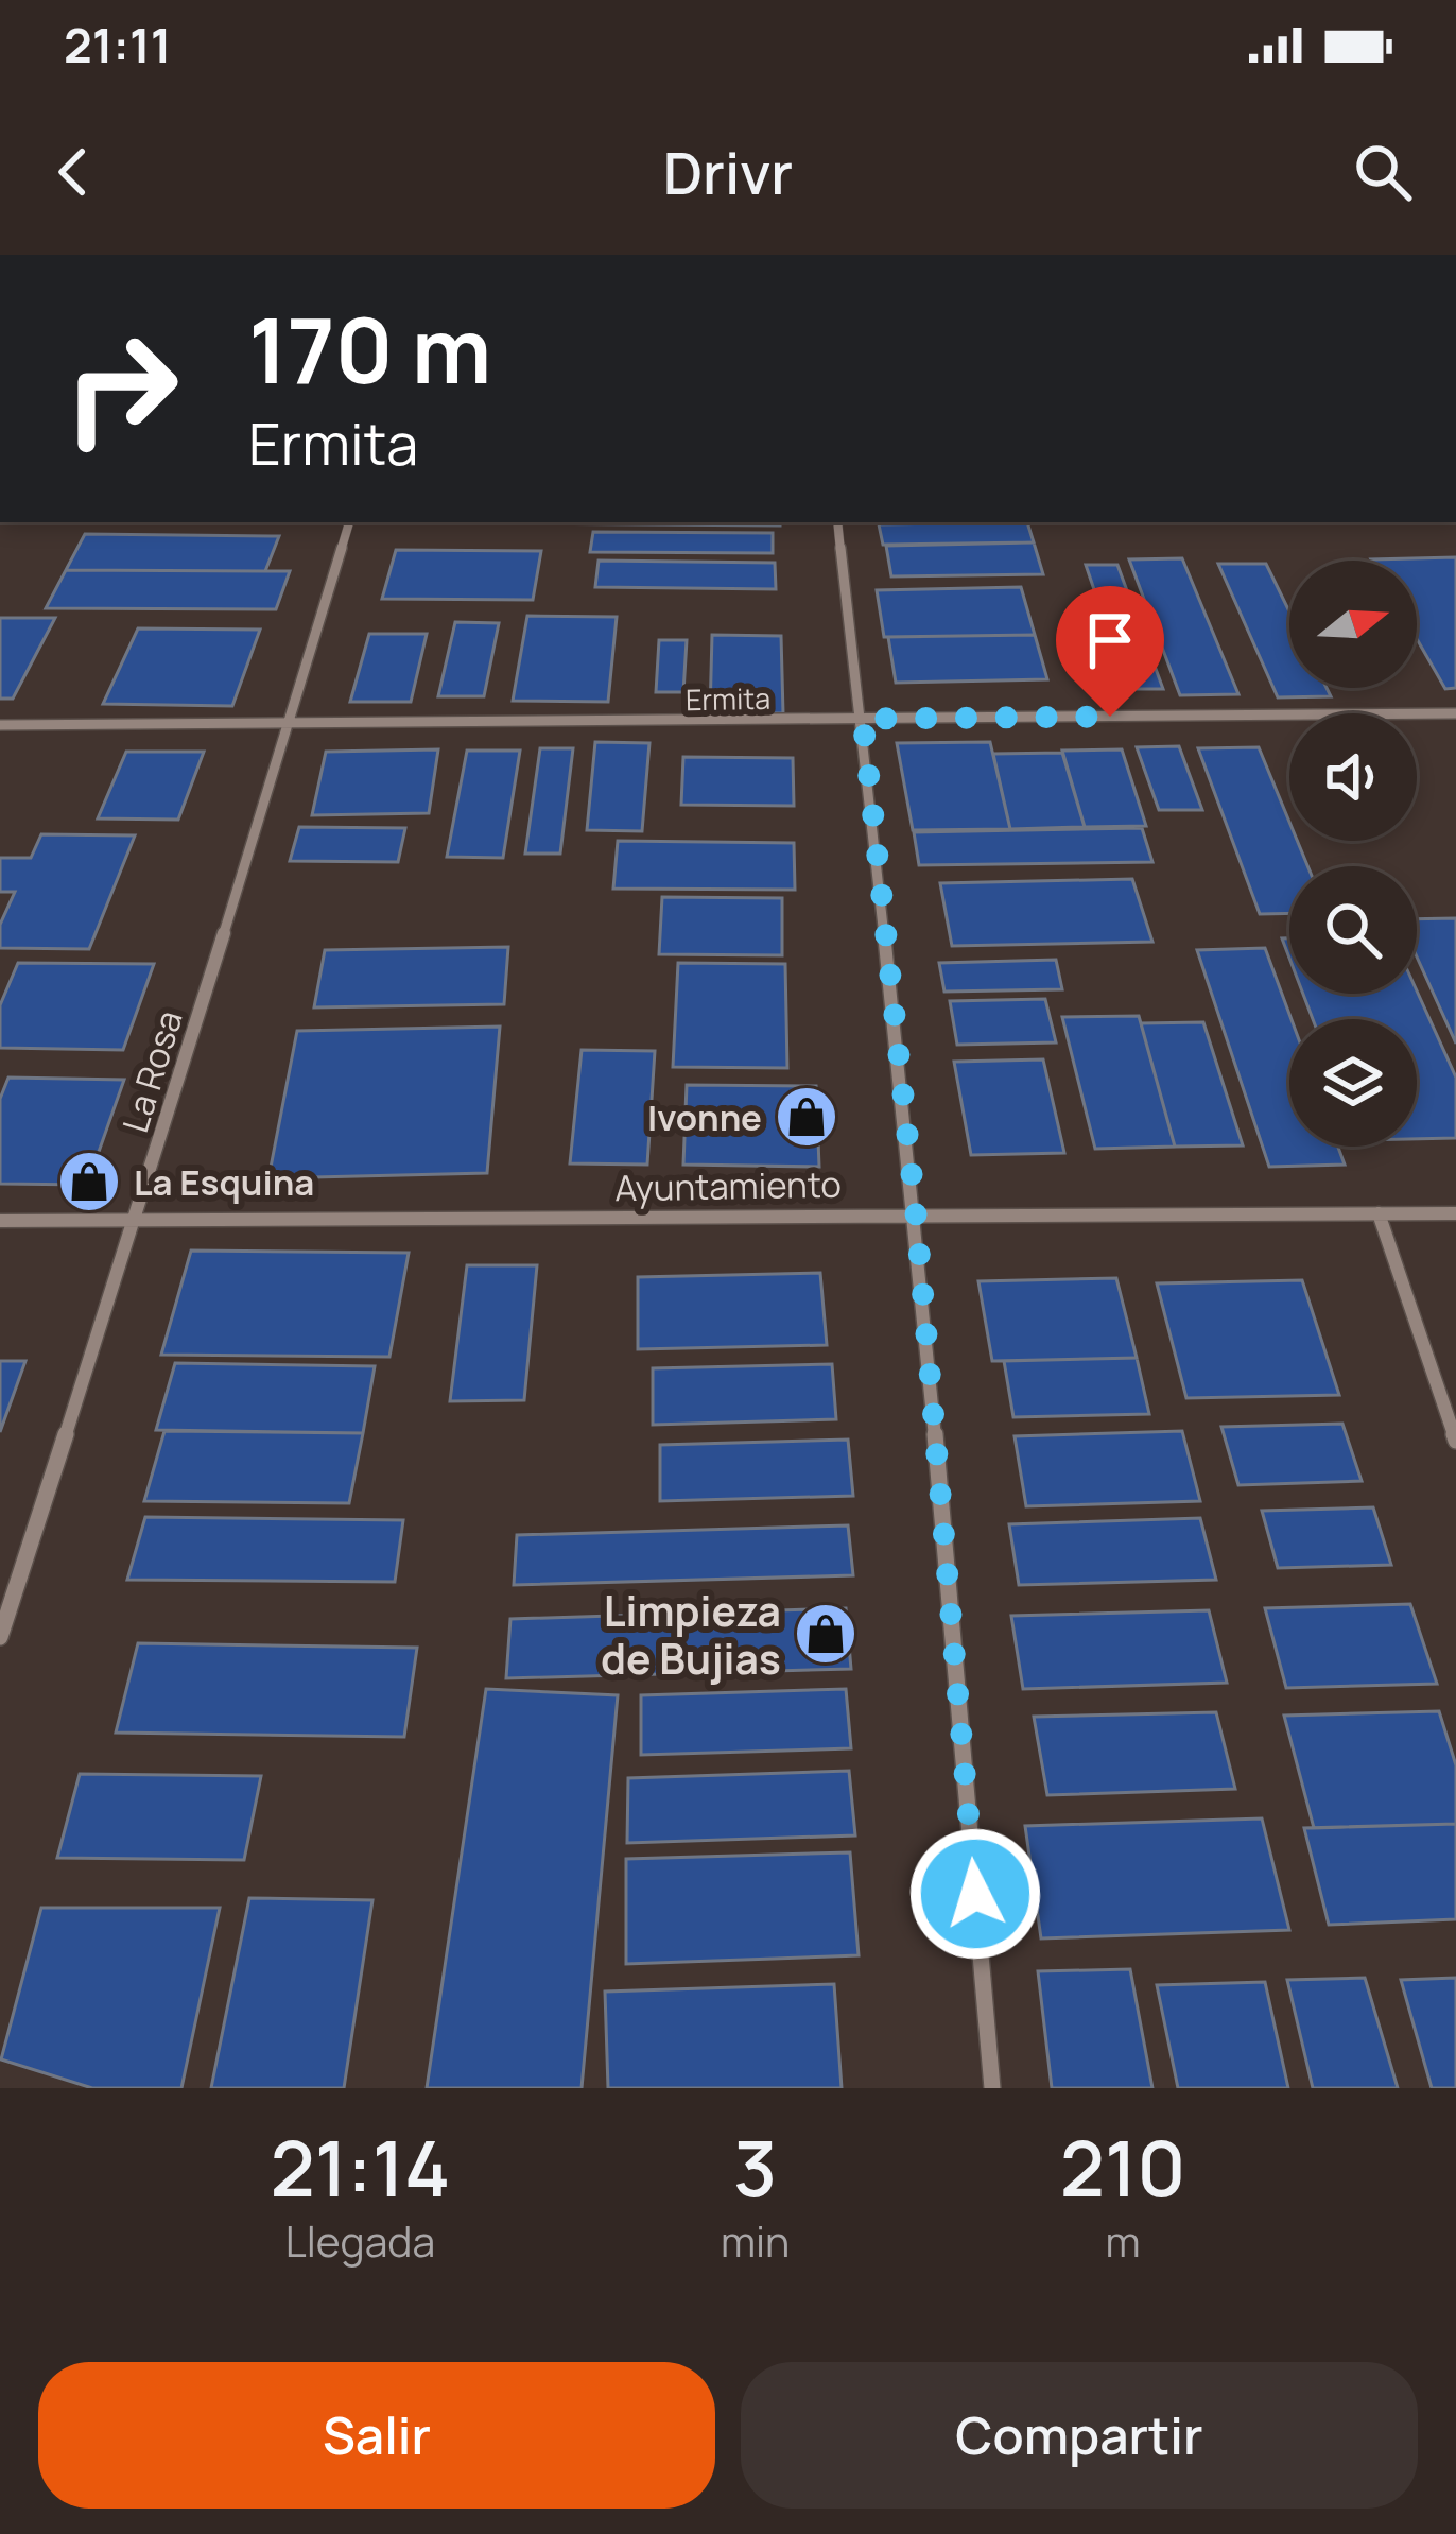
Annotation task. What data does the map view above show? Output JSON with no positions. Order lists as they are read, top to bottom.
{
  "streets": {
    "street": ["Ermita", "La Rosa", "Ayuntamiento"]
  },
  "crossings": [
    ["Ermita", "La Rosa"],
    ["La Rosa", "Ayuntamiento"]
  ],
  "places": {
    "shop": ["Ivonne", "La Esquina", "Limpieza de Bujias"]
  },
  "north": "right",
  "page": {
    "status": "21:11",
    "header": "Drivr",
    "turn": ["170 m", "Ermita"],
    "eta": [
      "21:14",
      "Llegada",
      "3",
      "min",
      "210",
      "m"
    ],
    "buttons": ["Salir", "Compartir"]
  }
}
